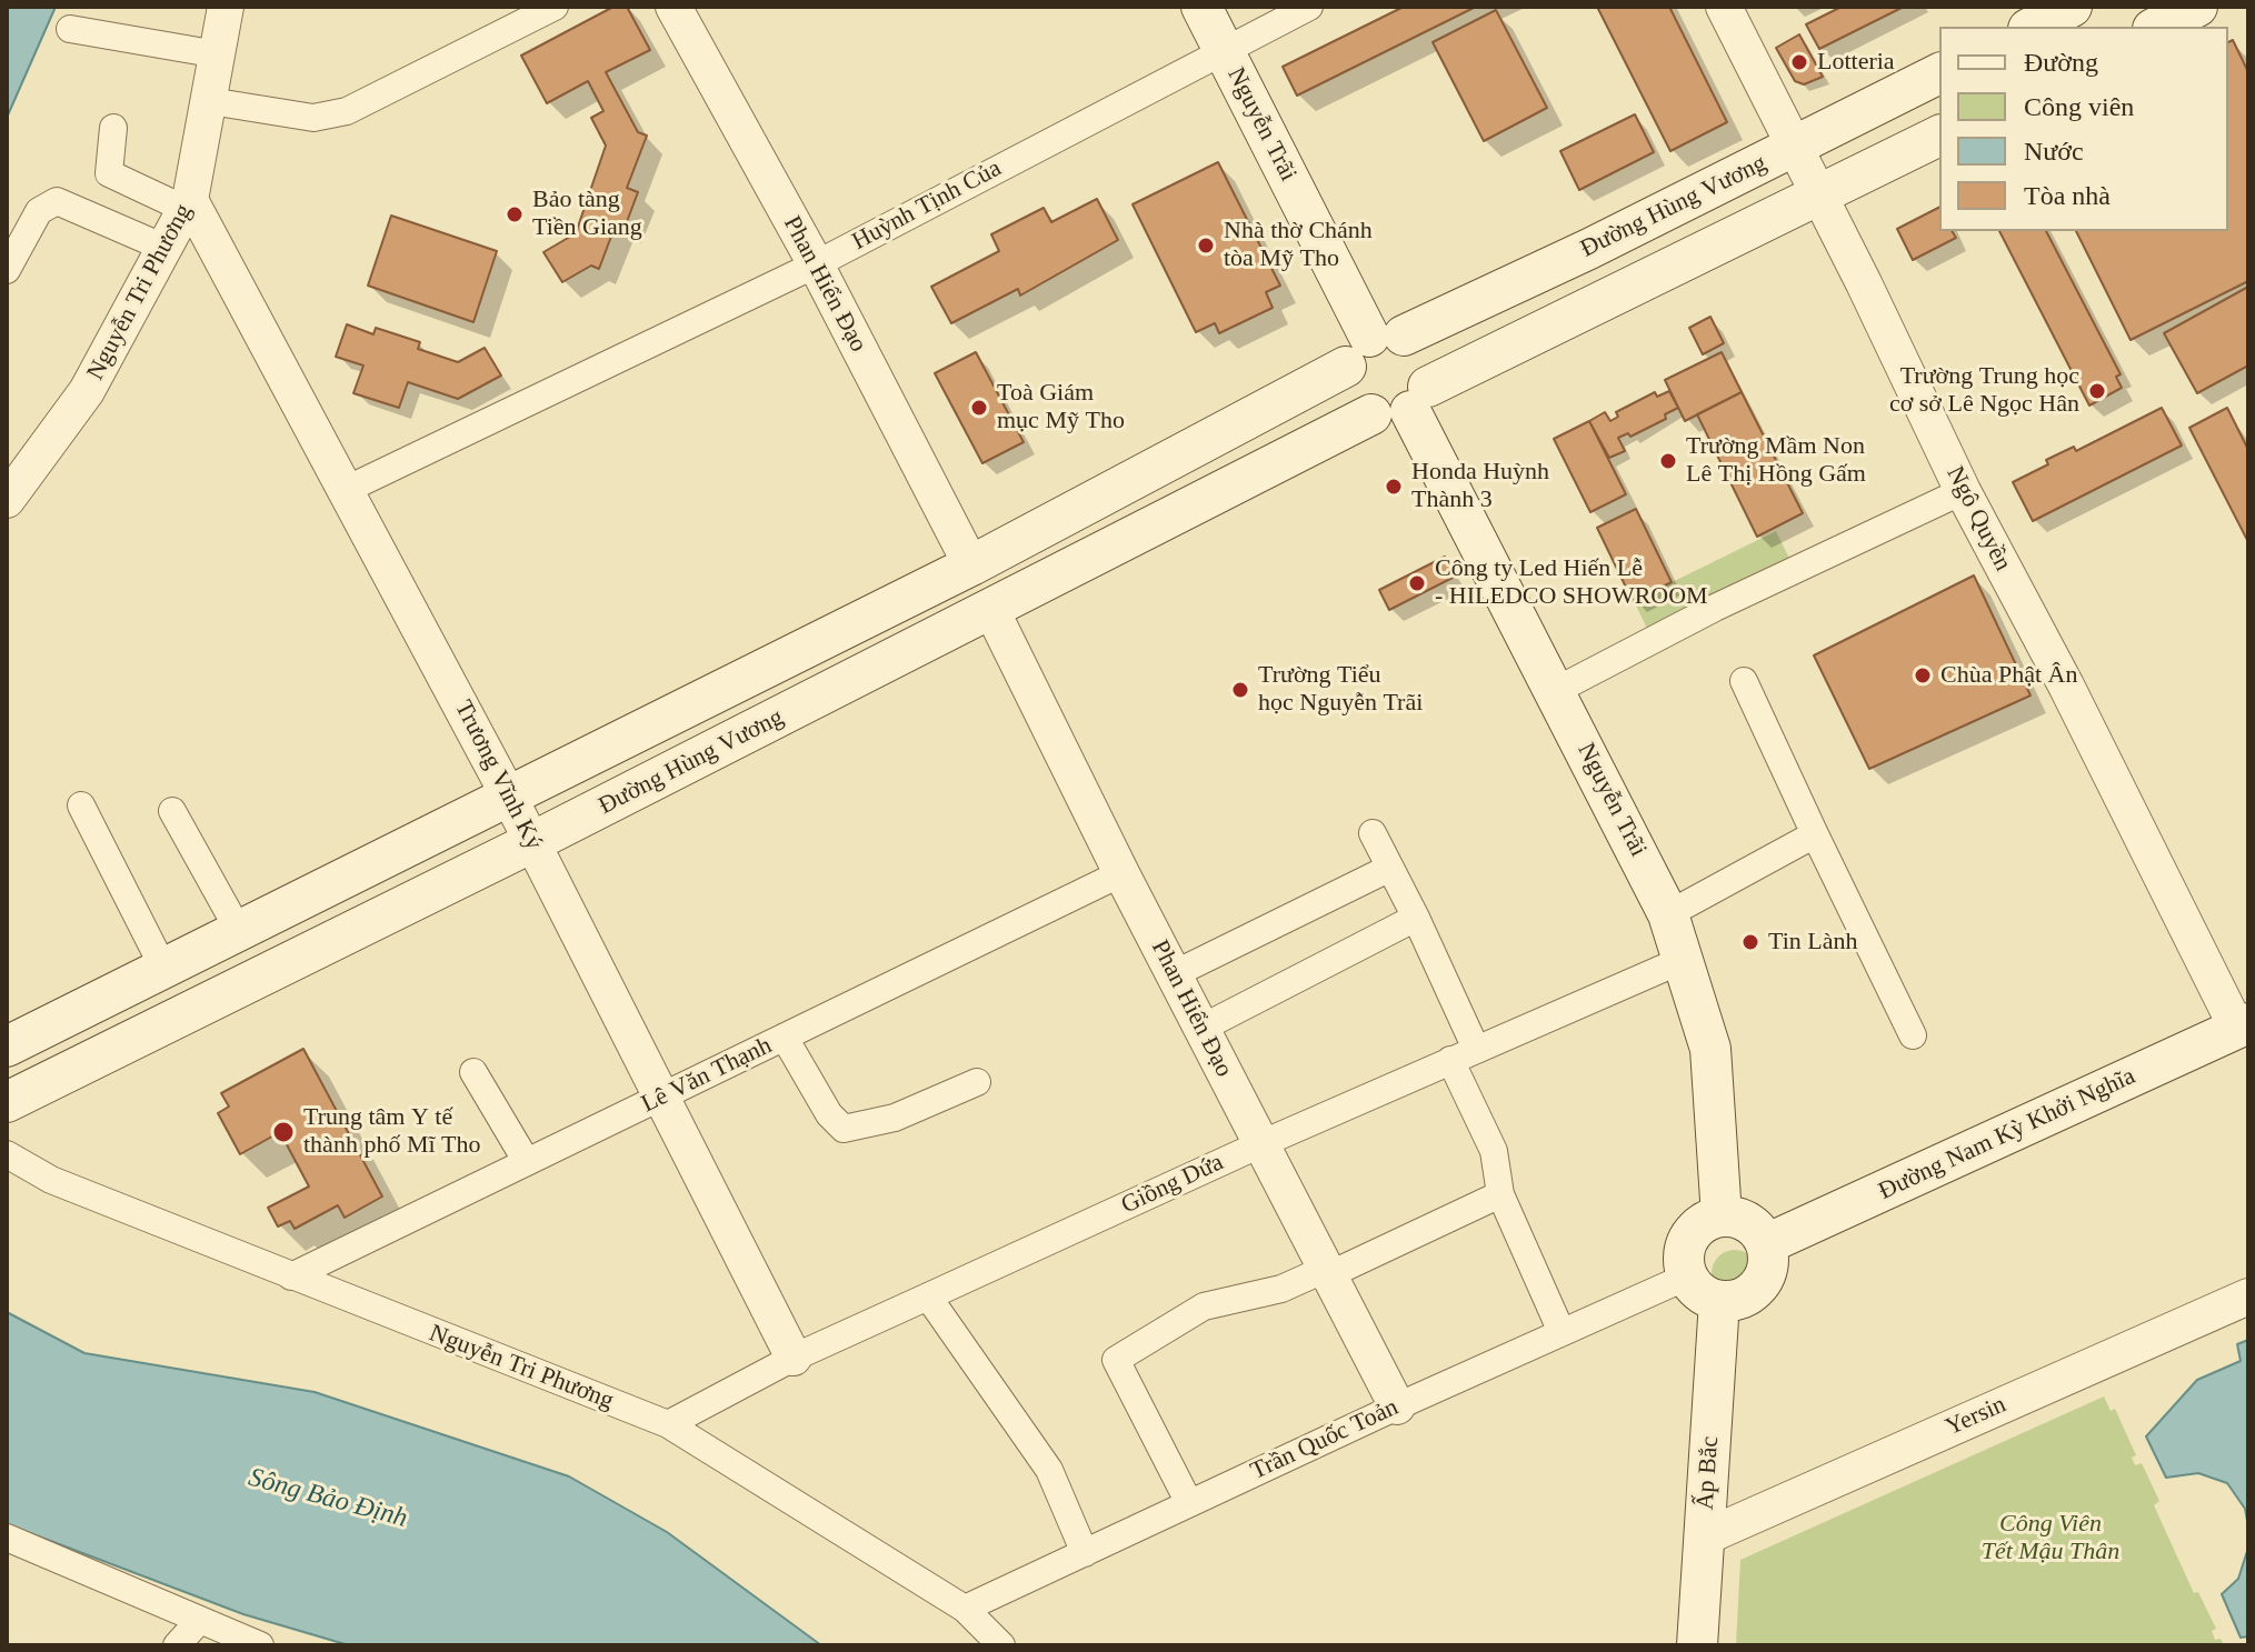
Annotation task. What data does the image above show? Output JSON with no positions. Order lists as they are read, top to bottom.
{
  "streets": {
    "main road": [
      "Nguyễn Trãi",
      "Đường Hùng Vương",
      "Đường Nam Kỳ Khởi Nghĩa",
      "Ấp Bắc"
    ],
    "street": [
      "Huỳnh Tịnh Của",
      "Phan Hiển Đạo",
      "Nguyễn Tri Phương",
      "Ngô Quyền",
      "Trương Vĩnh Ký",
      "Lê Văn Thạnh",
      "Giồng Dứa",
      "Yersin",
      "Trần Quốc Toản"
    ]
  },
  "crossings": [
    ["Nguyễn Trãi", "Huỳnh Tịnh Của"],
    ["Nguyễn Trãi", "Đường Hùng Vương"],
    ["Nguyễn Trãi", "Đường Nam Kỳ Khởi Nghĩa"],
    ["Nguyễn Trãi", "Giồng Dứa"],
    ["Nguyễn Trãi", "Trần Quốc Toản"],
    ["Nguyễn Trãi", "Ấp Bắc"],
    ["Huỳnh Tịnh Của", "Phan Hiển Đạo"],
    ["Huỳnh Tịnh Của", "Trương Vĩnh Ký"],
    ["Đường Hùng Vương", "Phan Hiển Đạo"],
    ["Đường Hùng Vương", "Ngô Quyền"],
    ["Đường Hùng Vương", "Trương Vĩnh Ký"],
    ["Phan Hiển Đạo", "Lê Văn Thạnh"],
    ["Phan Hiển Đạo", "Giồng Dứa"],
    ["Phan Hiển Đạo", "Trần Quốc Toản"],
    ["Nguyễn Tri Phương", "Trương Vĩnh Ký"],
    ["Nguyễn Tri Phương", "Lê Văn Thạnh"],
    ["Nguyễn Tri Phương", "Giồng Dứa"],
    ["Nguyễn Tri Phương", "Trần Quốc Toản"],
    ["Ngô Quyền", "Đường Nam Kỳ Khởi Nghĩa"],
    ["Trương Vĩnh Ký", "Lê Văn Thạnh"],
    ["Trương Vĩnh Ký", "Giồng Dứa"],
    ["Đường Nam Kỳ Khởi Nghĩa", "Trần Quốc Toản"],
    ["Đường Nam Kỳ Khởi Nghĩa", "Ấp Bắc"],
    ["Yersin", "Ấp Bắc"],
    ["Trần Quốc Toản", "Ấp Bắc"]
  ],
  "water": ["Sông Bảo Định"],
  "parks": ["Công Viên Tết Mậu Thân"],
  "places": [
    "Lotteria",
    "Bảo tàng Tiền Giang",
    "Nhà thờ Chánh tòa Mỹ Tho",
    "Trường Trung học cơ sở Lê Ngọc Hân",
    "Toà Giám mục Mỹ Tho",
    "Trường Mầm Non Lê Thị Hồng Gấm",
    "Honda Huỳnh Thành 3",
    "Công ty Led Hiến Lễ - HILEDCO SHOWROOM",
    "Chùa Phật Ân",
    "Trường Tiểu học Nguyễn Trãi",
    "Tin Lành",
    "Trung tâm Y tế thành phố Mĩ Tho"
  ],
  "legend": [
    "Đường",
    "Công viên",
    "Nước",
    "Tòa nhà"
  ]
}
